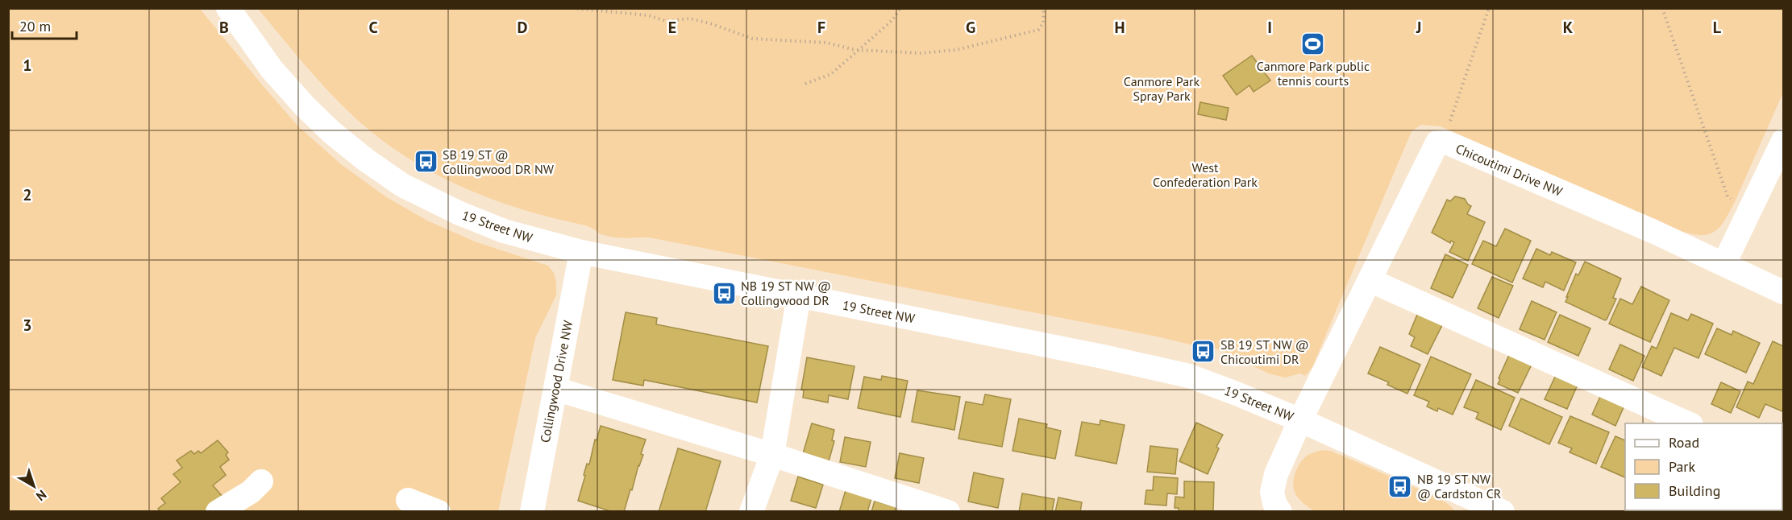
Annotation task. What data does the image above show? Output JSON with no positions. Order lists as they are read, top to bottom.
{
  "streets": {
    "street": ["Chicoutimi Drive NW", "19 Street NW", "Collingwood Drive NW"]
  },
  "crossings": [
    ["Chicoutimi Drive NW", "19 Street NW"],
    ["19 Street NW", "Collingwood Drive NW"]
  ],
  "parks": ["Canmore Park Spray Park", "West Confederation Park"],
  "places": {
    "sports": ["Canmore Park public tennis courts"],
    "bus stop": [
      "SB 19 ST @ Collingwood DR NW",
      "NB 19 ST NW @ Collingwood DR",
      "SB 19 ST NW @ Chicoutimi DR",
      "NB 19 ST NW @ Cardston CR"
    ]
  },
  "legend": ["Road", "Park", "Building"],
  "scale_bar": "20 m",
  "north": "bottom right",
  "grid": {
    "columns": [
      "B",
      "C",
      "D",
      "E",
      "F",
      "G",
      "H",
      "I",
      "J",
      "K",
      "L"
    ],
    "rows": ["1", "2", "3"]
  }
}
